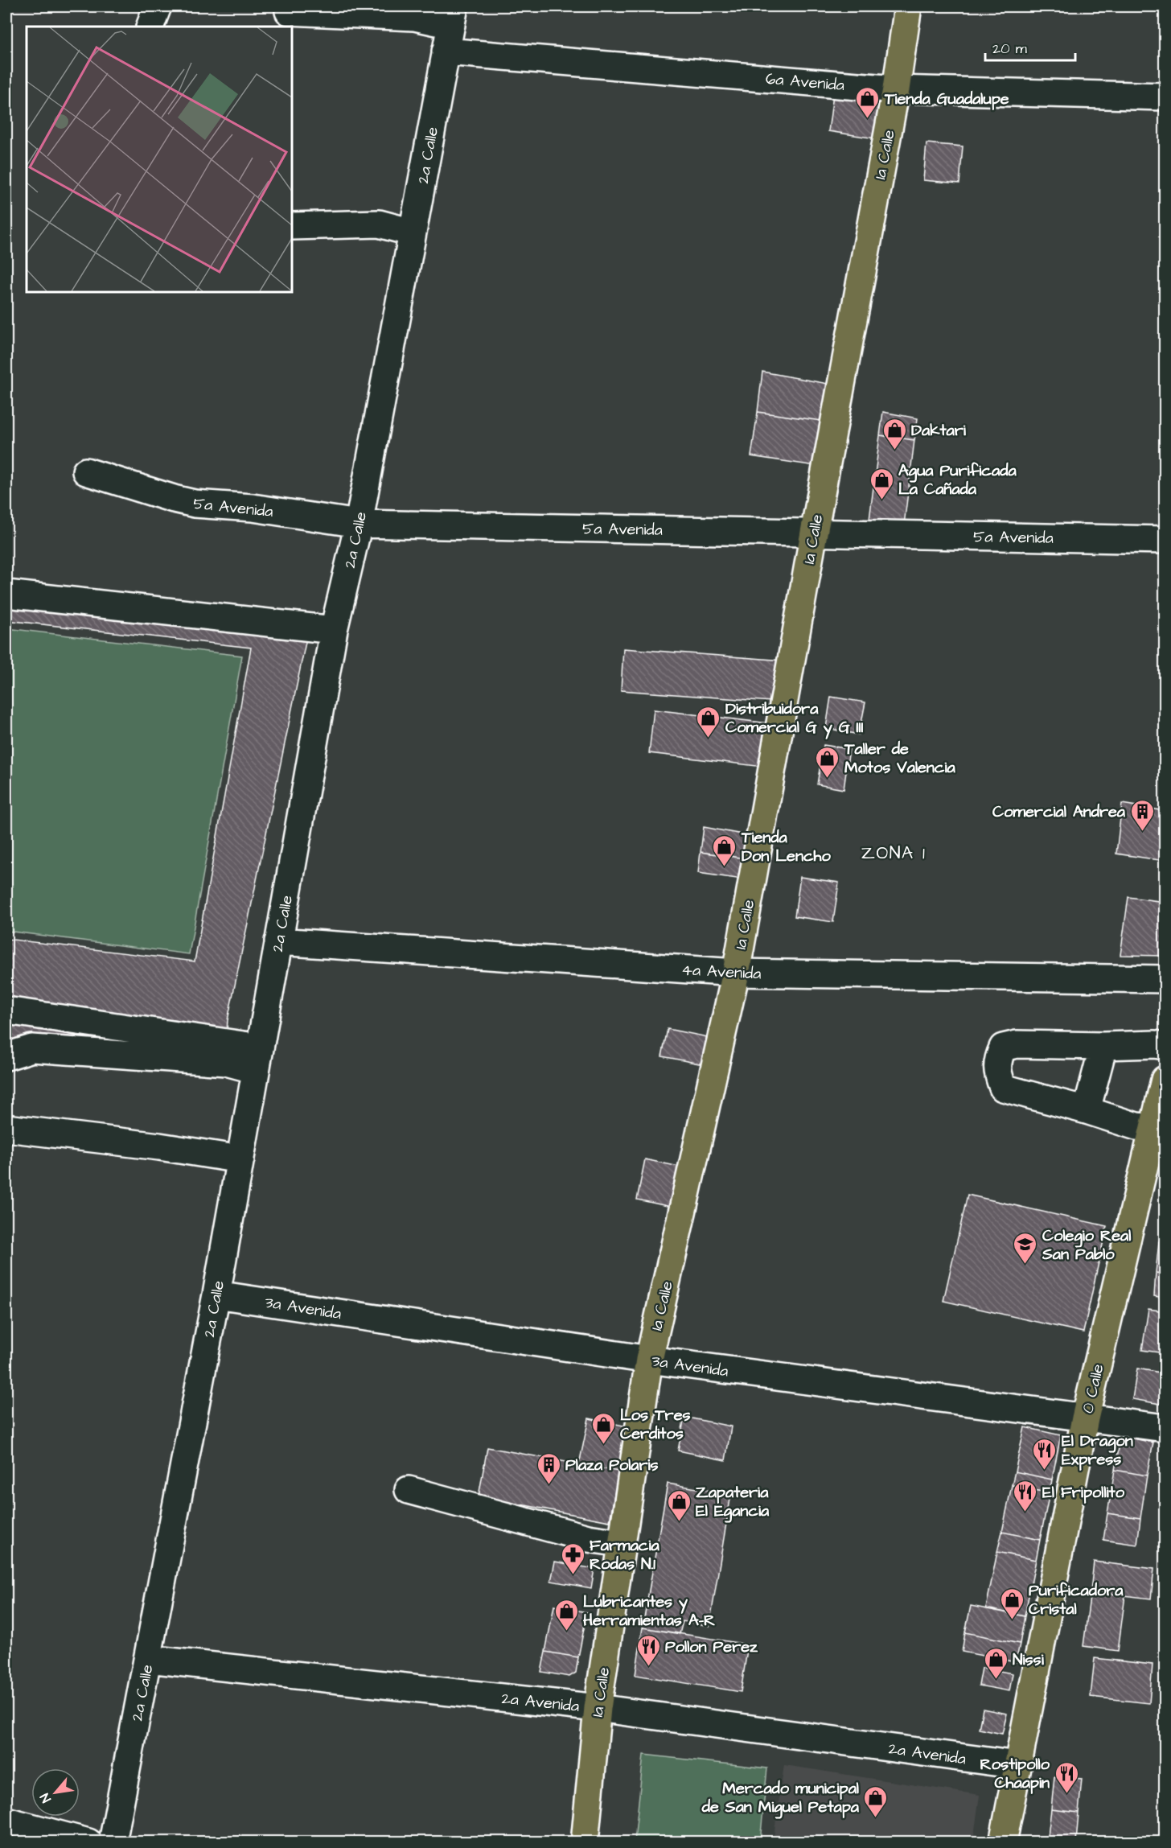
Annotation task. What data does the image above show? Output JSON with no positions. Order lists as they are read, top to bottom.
{
  "streets": {
    "main road": ["1a Calle", "0 Calle"],
    "street": [
      "6a Avenida",
      "2a Calle",
      "5a Avenida",
      "4a Avenida",
      "3a Avenida",
      "2a Avenida"
    ]
  },
  "crossings": [
    ["6a Avenida", "1a Calle"],
    ["6a Avenida", "2a Calle"],
    ["1a Calle", "5a Avenida"],
    ["1a Calle", "4a Avenida"],
    ["1a Calle", "3a Avenida"],
    ["1a Calle", "2a Avenida"],
    ["2a Calle", "5a Avenida"],
    ["2a Calle", "4a Avenida"],
    ["2a Calle", "3a Avenida"],
    ["2a Calle", "2a Avenida"],
    ["3a Avenida", "0 Calle"],
    ["0 Calle", "2a Avenida"]
  ],
  "districts": ["ZONA 1"],
  "places": {
    "shop": [
      "Tienda Guadalupe",
      "Daktari",
      "Agua Purificada La Cañada",
      "Distribuidora Comercial G y G III",
      "Taller de Motos Valencia",
      "Tienda Don Lencho",
      "Los Tres Cerditos",
      "Zapateria El Egancia",
      "Purificadora Cristal",
      "Lubricantes y Herramientas A-R",
      "Nissi",
      "Mercado municipal de San Miguel Petapa"
    ],
    "building": ["Comercial Andrea", "Plaza Polaris"],
    "school or university": ["Colegio Real San Pablo"],
    "restaurant": [
      "El Dragon Express",
      "El Fripollito",
      "Pollon Perez",
      "Rostipollo Chaapin"
    ],
    "pharmacy": ["Farmacia Rodas N.1"]
  },
  "scale_bar": "20 m",
  "north": "bottom left"
}
